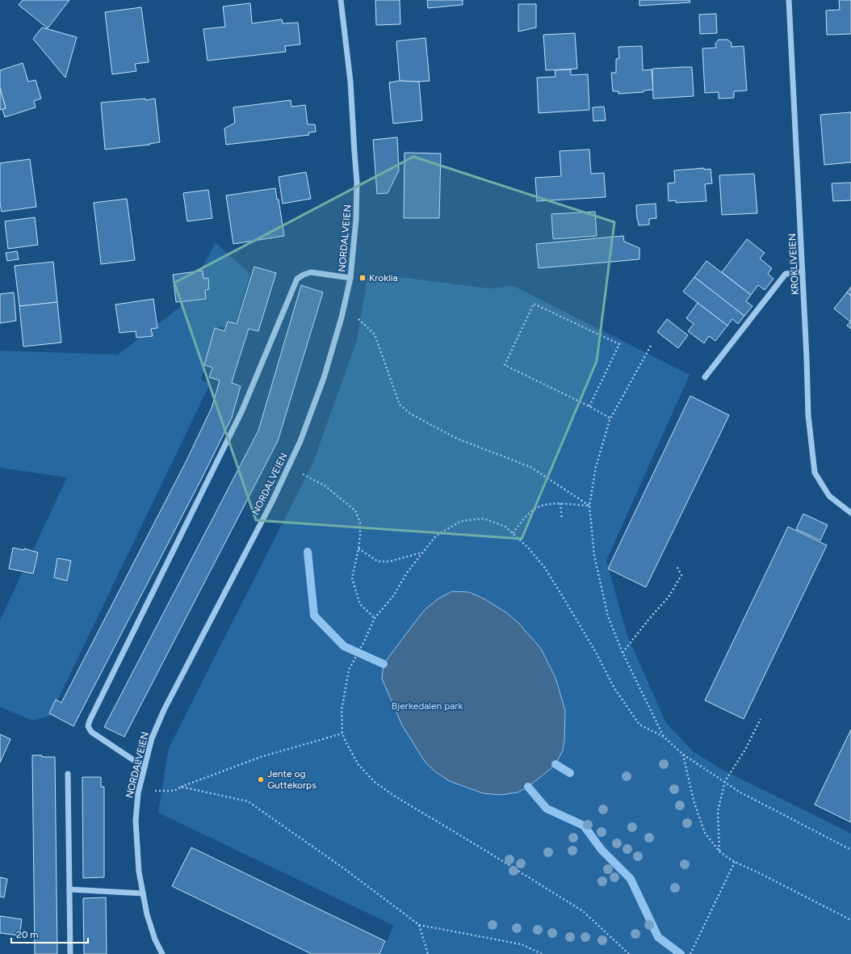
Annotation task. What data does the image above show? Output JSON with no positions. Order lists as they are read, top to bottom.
{
  "streets": {
    "street": ["NORDALVEIEN", "KROKLIVEIEN"]
  },
  "parks": ["Bjerkedalen park"],
  "places": {
    "transit": ["Kroklia"],
    "other": ["Jente og Guttekorps"]
  },
  "scale_bar": "20 m"
}
